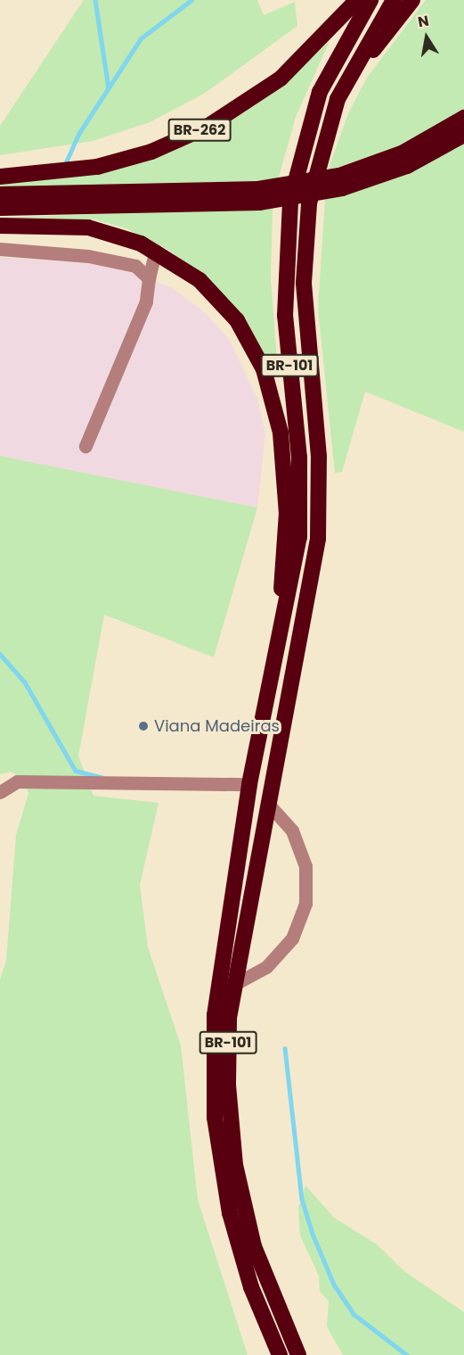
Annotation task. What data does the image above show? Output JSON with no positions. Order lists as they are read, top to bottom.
{
  "streets": {
    "highway": ["BR-262", "BR-101"]
  },
  "places": ["Viana Madeiras"],
  "north": "top"
}
